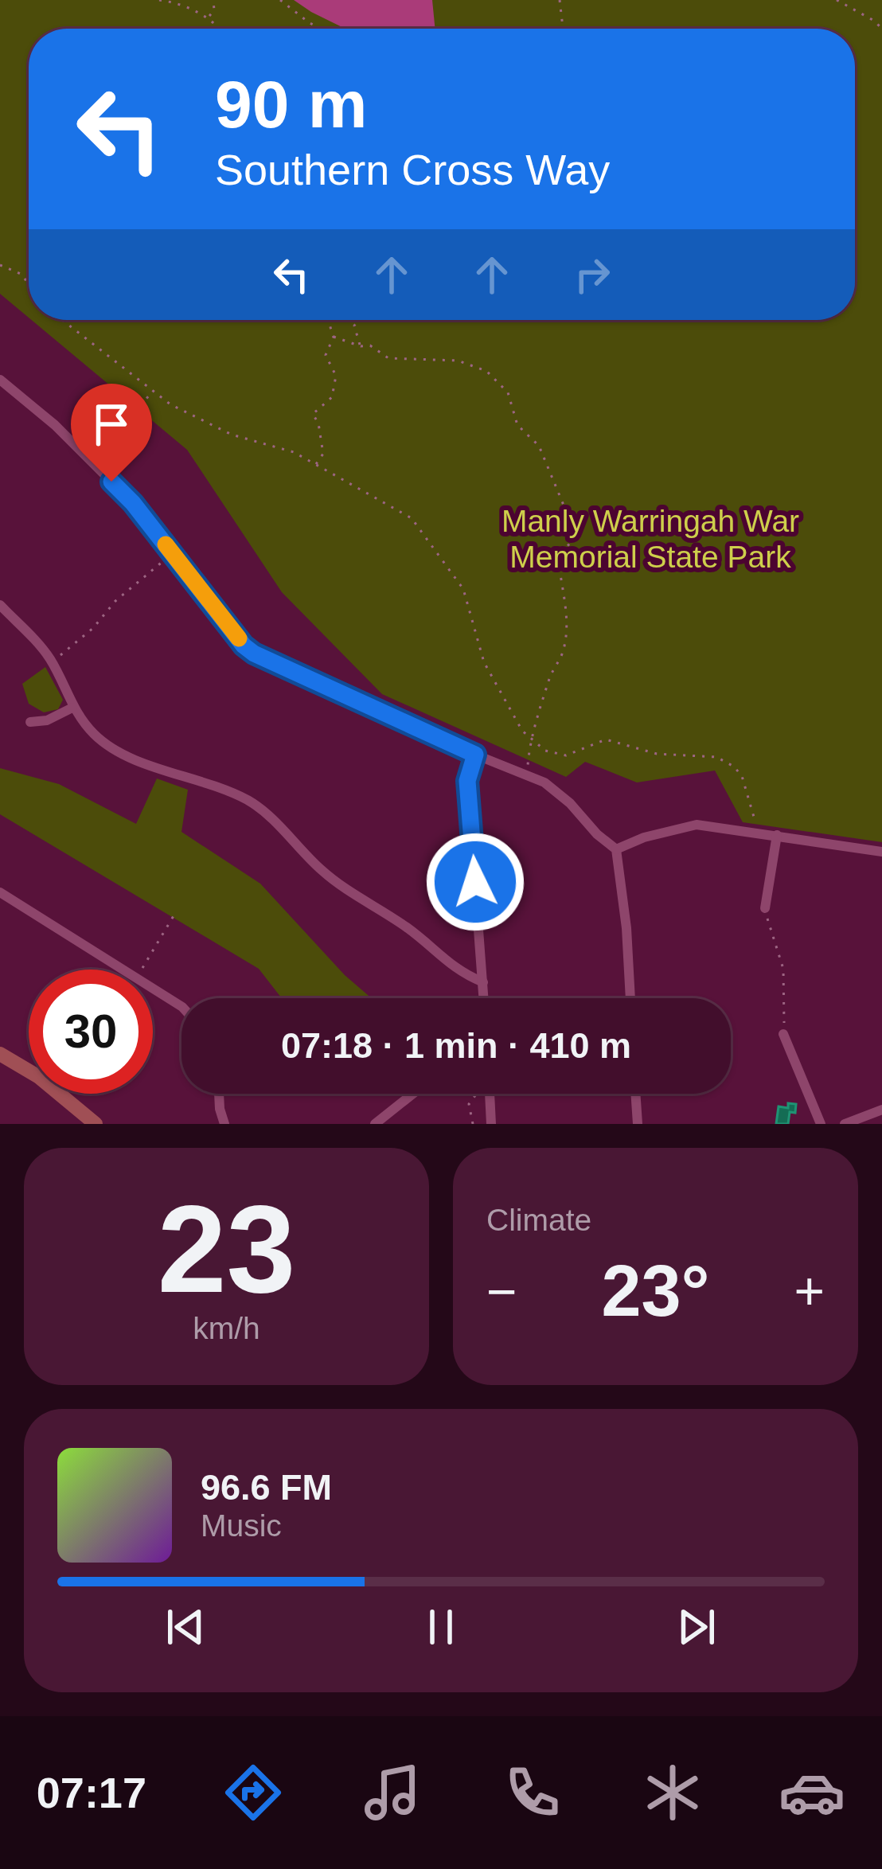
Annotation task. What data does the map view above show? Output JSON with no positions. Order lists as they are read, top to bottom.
{
  "parks": ["Manly Warringah War Memorial State Park"],
  "page": {
    "turn": ["90 m", "Southern Cross Way"],
    "limit": "30",
    "trip": "07:18 · 1 min · 410 m",
    "tile": [
      ["23", "km/h"],
      "Climate"
    ],
    "heat": ["−", "23°", "+"],
    "song": ["96.6 FM", "Music"],
    "tabs": "07:17"
  }
}
